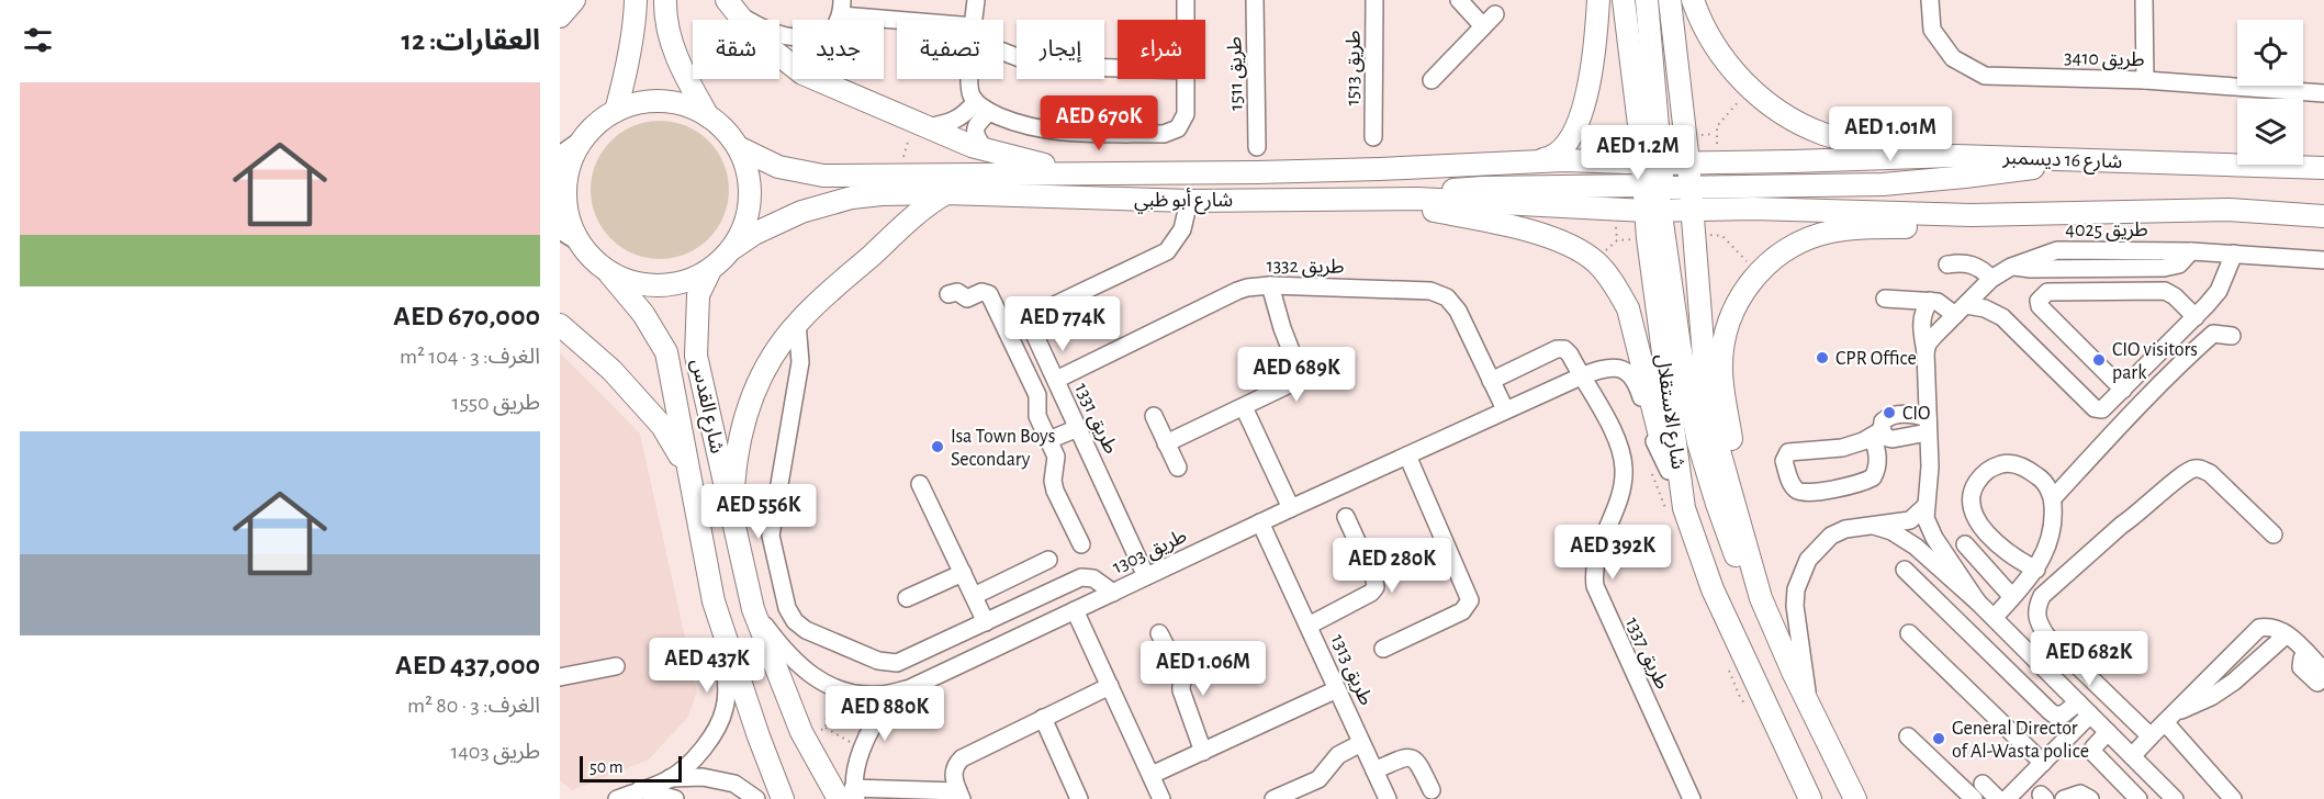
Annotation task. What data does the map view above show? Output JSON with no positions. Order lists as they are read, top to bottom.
{
  "streets": {
    "main road": [
      "شارع 16 ديسمبر",
      "شارع أبو ظبي",
      "شارع القدس",
      "شارع الاستقلال"
    ],
    "street": [
      "طريق 3410",
      "طريق 1513",
      "طريق 1511",
      "طريق 4025",
      "طريق 1332",
      "طريق 1331",
      "طريق 1303",
      "طريق 1337",
      "طريق 1313"
    ]
  },
  "crossings": [
    ["شارع 16 ديسمبر", "شارع الاستقلال"],
    ["شارع أبو ظبي", "شارع القدس"],
    ["شارع أبو ظبي", "شارع الاستقلال"],
    ["شارع أبو ظبي", "طريق 1331"],
    ["طريق 1332", "طريق 1331"],
    ["طريق 1332", "طريق 1303"],
    ["طريق 1332", "طريق 1337"],
    ["شارع القدس", "طريق 1303"],
    ["طريق 1331", "طريق 1303"],
    ["طريق 1303", "طريق 1337"],
    ["طريق 1303", "طريق 1313"]
  ],
  "places": [
    "CPR Office",
    "CIO visitors park",
    "CIO",
    "Isa Town Boys Secondary",
    "General Director of Al-Wasta police"
  ],
  "scale_bar": "50 m",
  "page": {
    "heading": "العقارات: 12",
    "chip": [
      "شراء",
      "إيجار",
      "تصفية",
      "جديد",
      "شقة"
    ],
    "list": [
      {
        "name": "AED 670,000",
        "note": "الغرف: 3 · 104 m² · طريق 1550"
      },
      {
        "name": "AED 437,000",
        "note": "الغرف: 3 · 80 m² · طريق 1403"
      }
    ],
    "price": [
      "AED 670K",
      "AED 1.01M",
      "AED 1.2M",
      "AED 774K",
      "AED 689K",
      "AED 556K",
      "AED 392K",
      "AED 280K",
      "AED 682K",
      "AED 437K",
      "AED 1.06M",
      "AED 880K"
    ],
    "scale": "50 m"
  }
}
